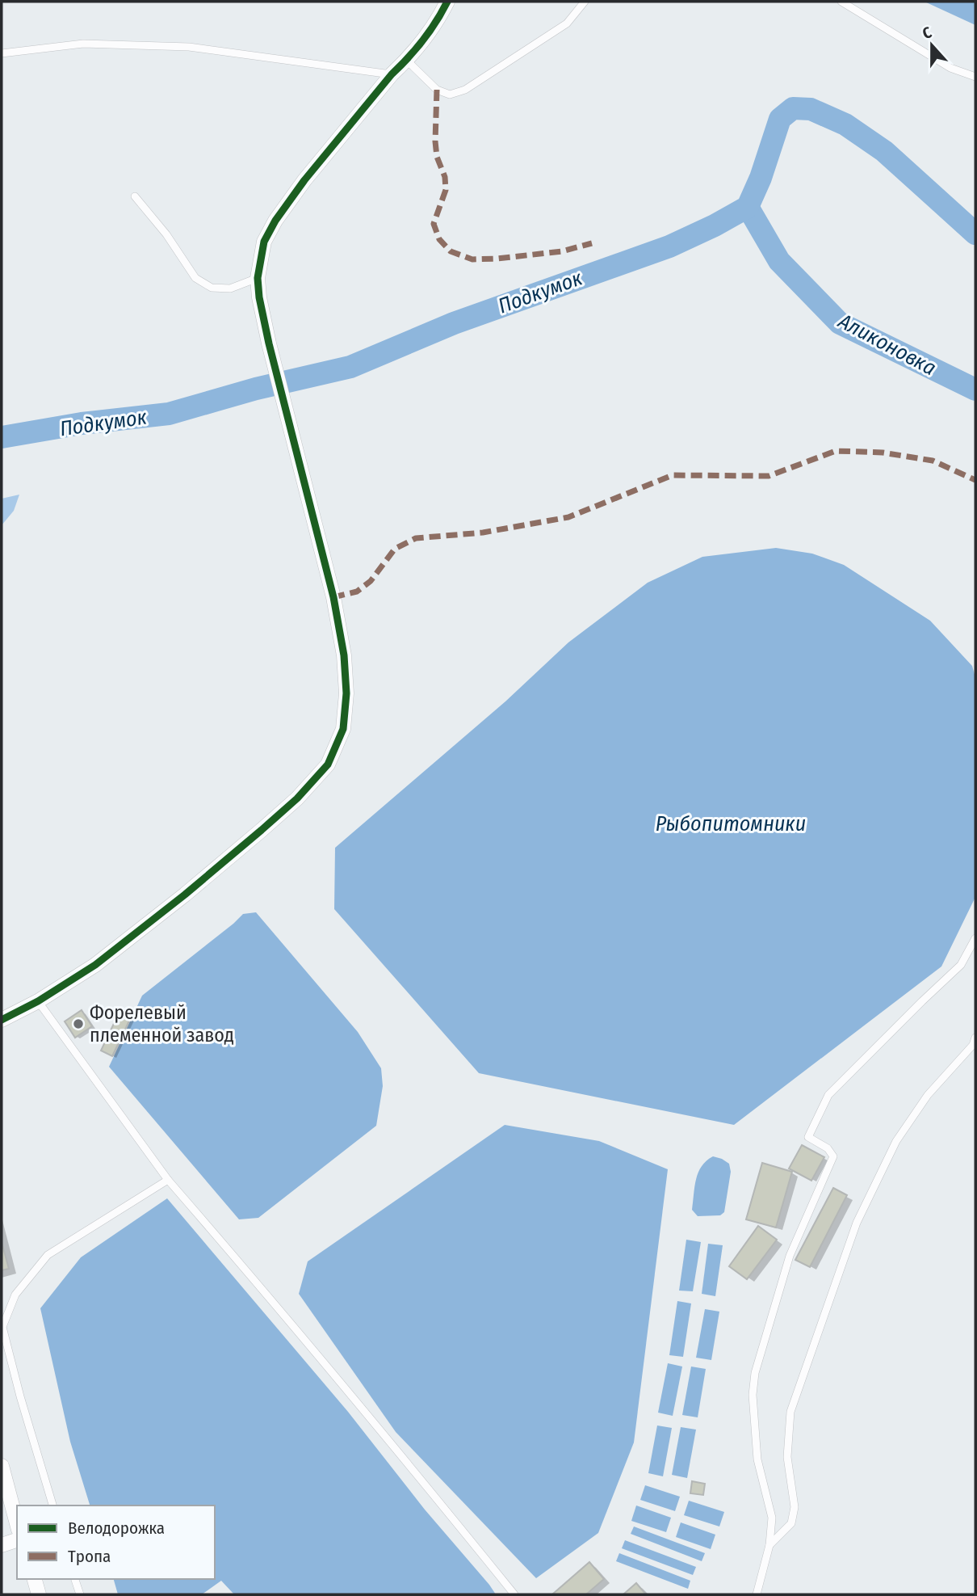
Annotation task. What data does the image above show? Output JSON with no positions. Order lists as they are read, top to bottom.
{
  "water": ["Подкумок", "Аликоновка", "Рыбопитомники"],
  "places": ["Форелевый племенной завод"],
  "legend": ["Велодорожка", "Тропа"],
  "north": "top"
}
